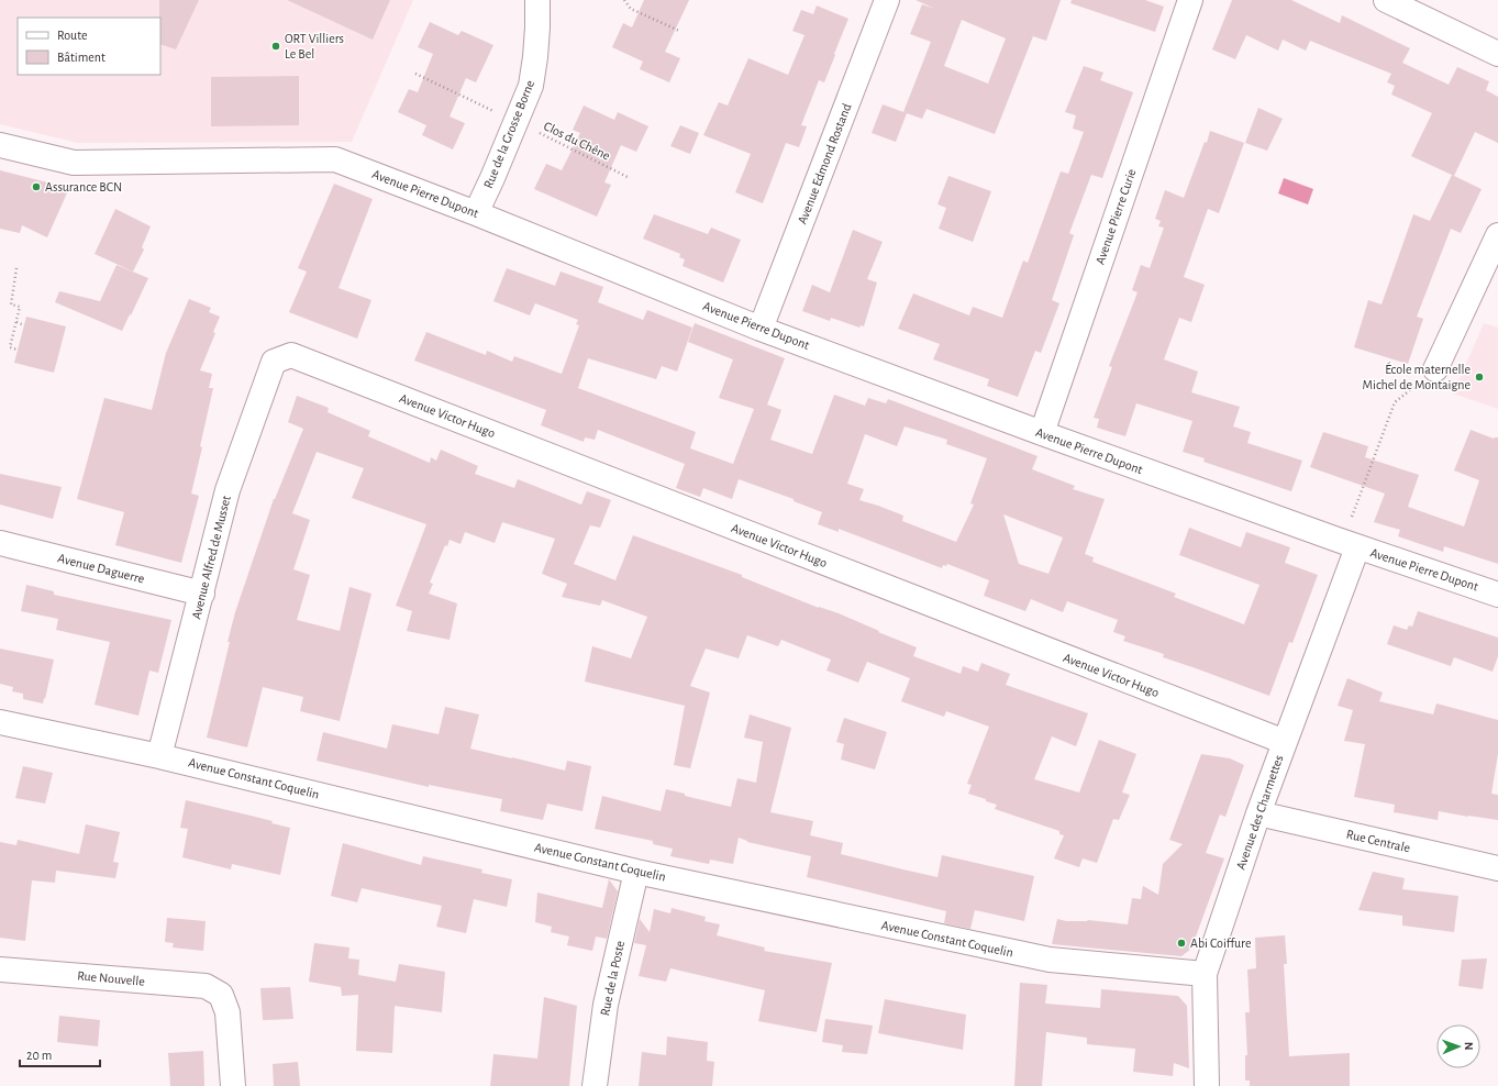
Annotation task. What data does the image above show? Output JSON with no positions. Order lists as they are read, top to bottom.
{
  "streets": {
    "street": [
      "Rue de la Grosse Borne",
      "Avenue Edmond Rostand",
      "Avenue Pierre Dupont",
      "Avenue Pierre Curie",
      "Avenue Victor Hugo",
      "Avenue Alfred de Musset",
      "Avenue Daguerre",
      "Avenue Constant Coquelin",
      "Avenue des Charmettes",
      "Rue Centrale",
      "Rue Nouvelle",
      "Rue de la Poste"
    ],
    "path": ["Clos du Chêne"]
  },
  "crossings": [
    ["Rue de la Grosse Borne", "Clos du Chêne"],
    ["Rue de la Grosse Borne", "Avenue Pierre Dupont"],
    ["Avenue Edmond Rostand", "Avenue Pierre Dupont"],
    ["Avenue Pierre Dupont", "Avenue Pierre Curie"],
    ["Avenue Pierre Dupont", "Avenue des Charmettes"],
    ["Avenue Victor Hugo", "Avenue Alfred de Musset"],
    ["Avenue Victor Hugo", "Avenue des Charmettes"],
    ["Avenue Alfred de Musset", "Avenue Daguerre"],
    ["Avenue Alfred de Musset", "Avenue Constant Coquelin"],
    ["Avenue Constant Coquelin", "Avenue des Charmettes"],
    ["Avenue Constant Coquelin", "Rue de la Poste"],
    ["Avenue des Charmettes", "Rue Centrale"]
  ],
  "places": [
    "ORT Villiers Le Bel",
    "Assurance BCN",
    "École maternelle Michel de Montaigne",
    "Abi Coiffure"
  ],
  "legend": ["Route", "Bâtiment"],
  "scale_bar": "20 m",
  "north": "right"
}
